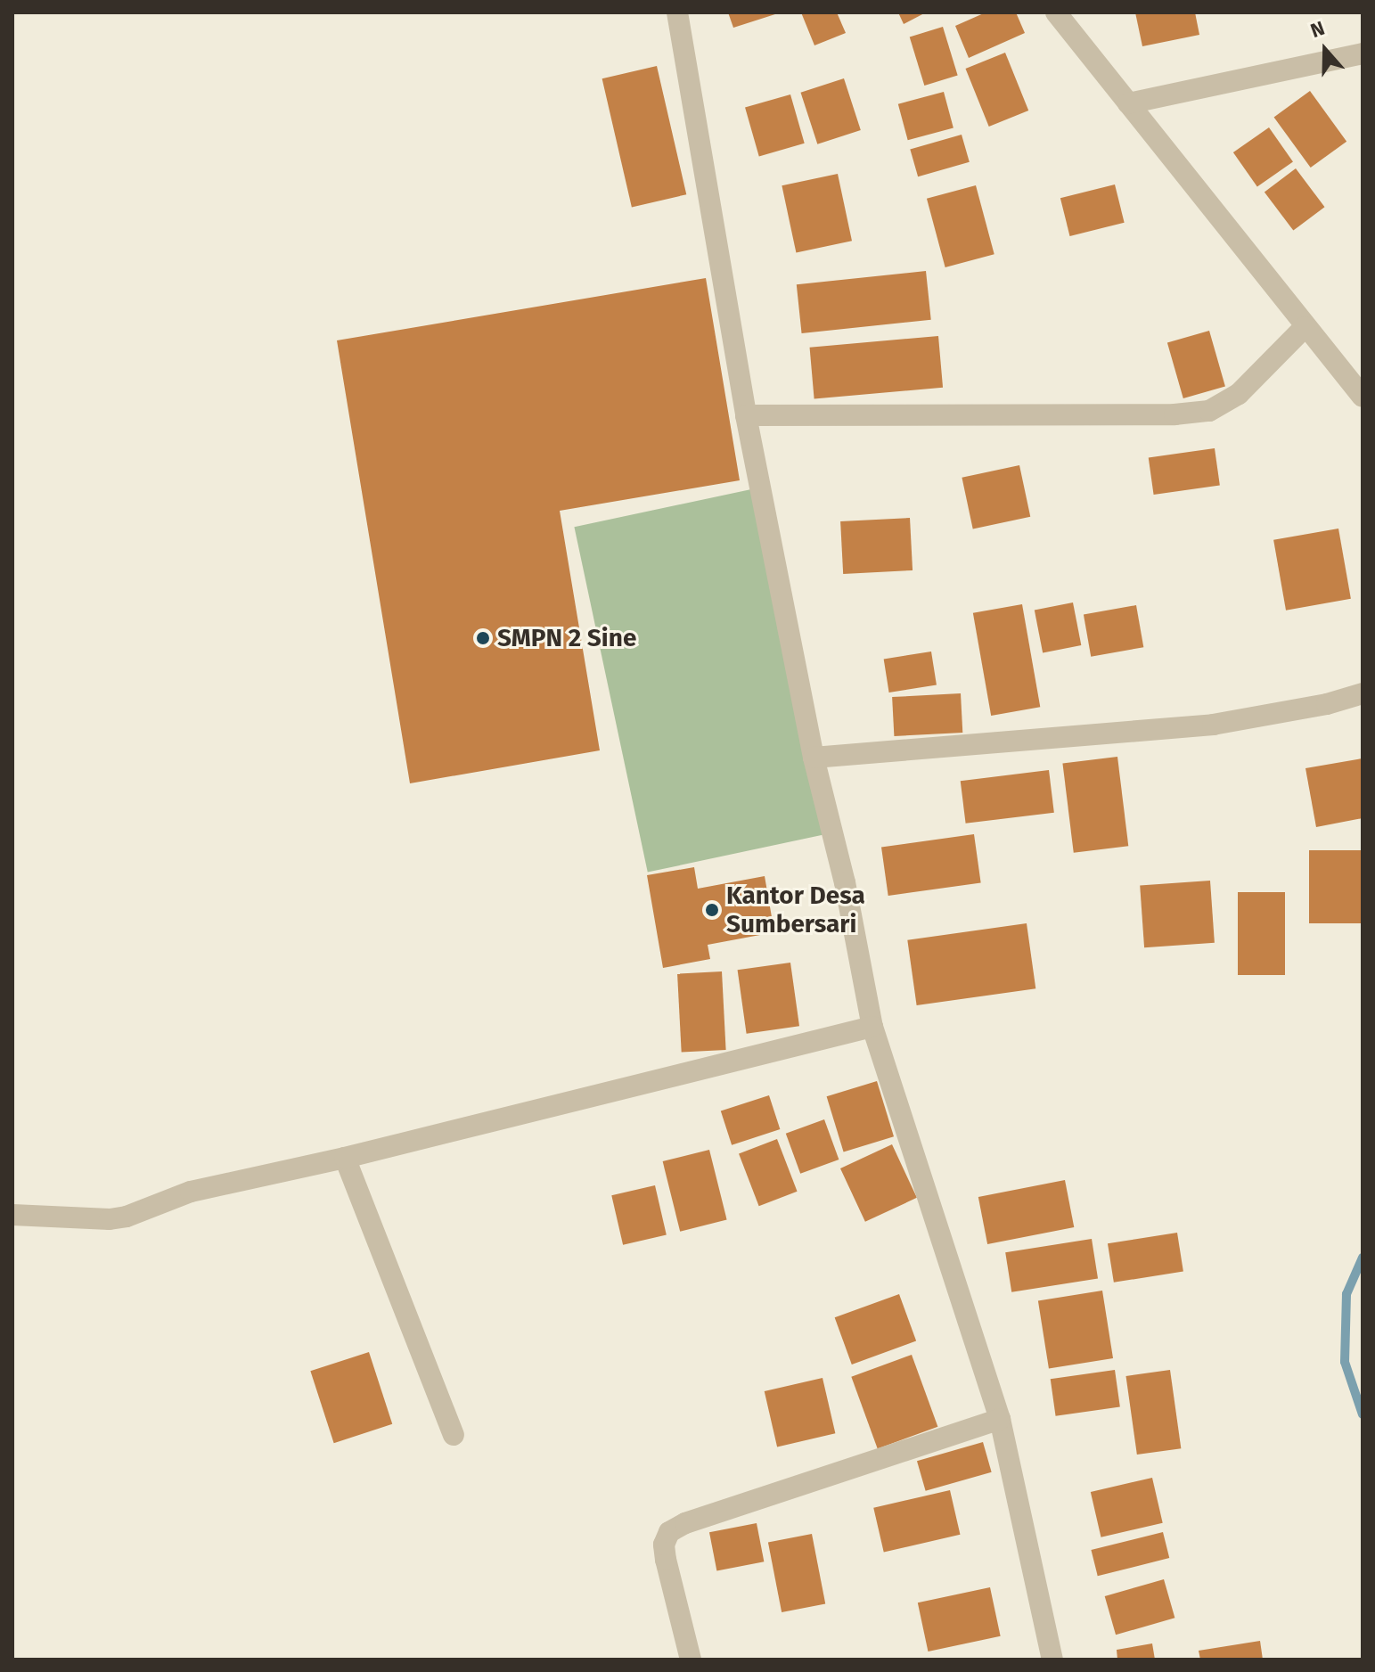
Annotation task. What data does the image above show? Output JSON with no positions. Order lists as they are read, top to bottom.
{
  "places": ["SMPN 2 Sine", "Kantor Desa Sumbersari"],
  "north": "top"
}
